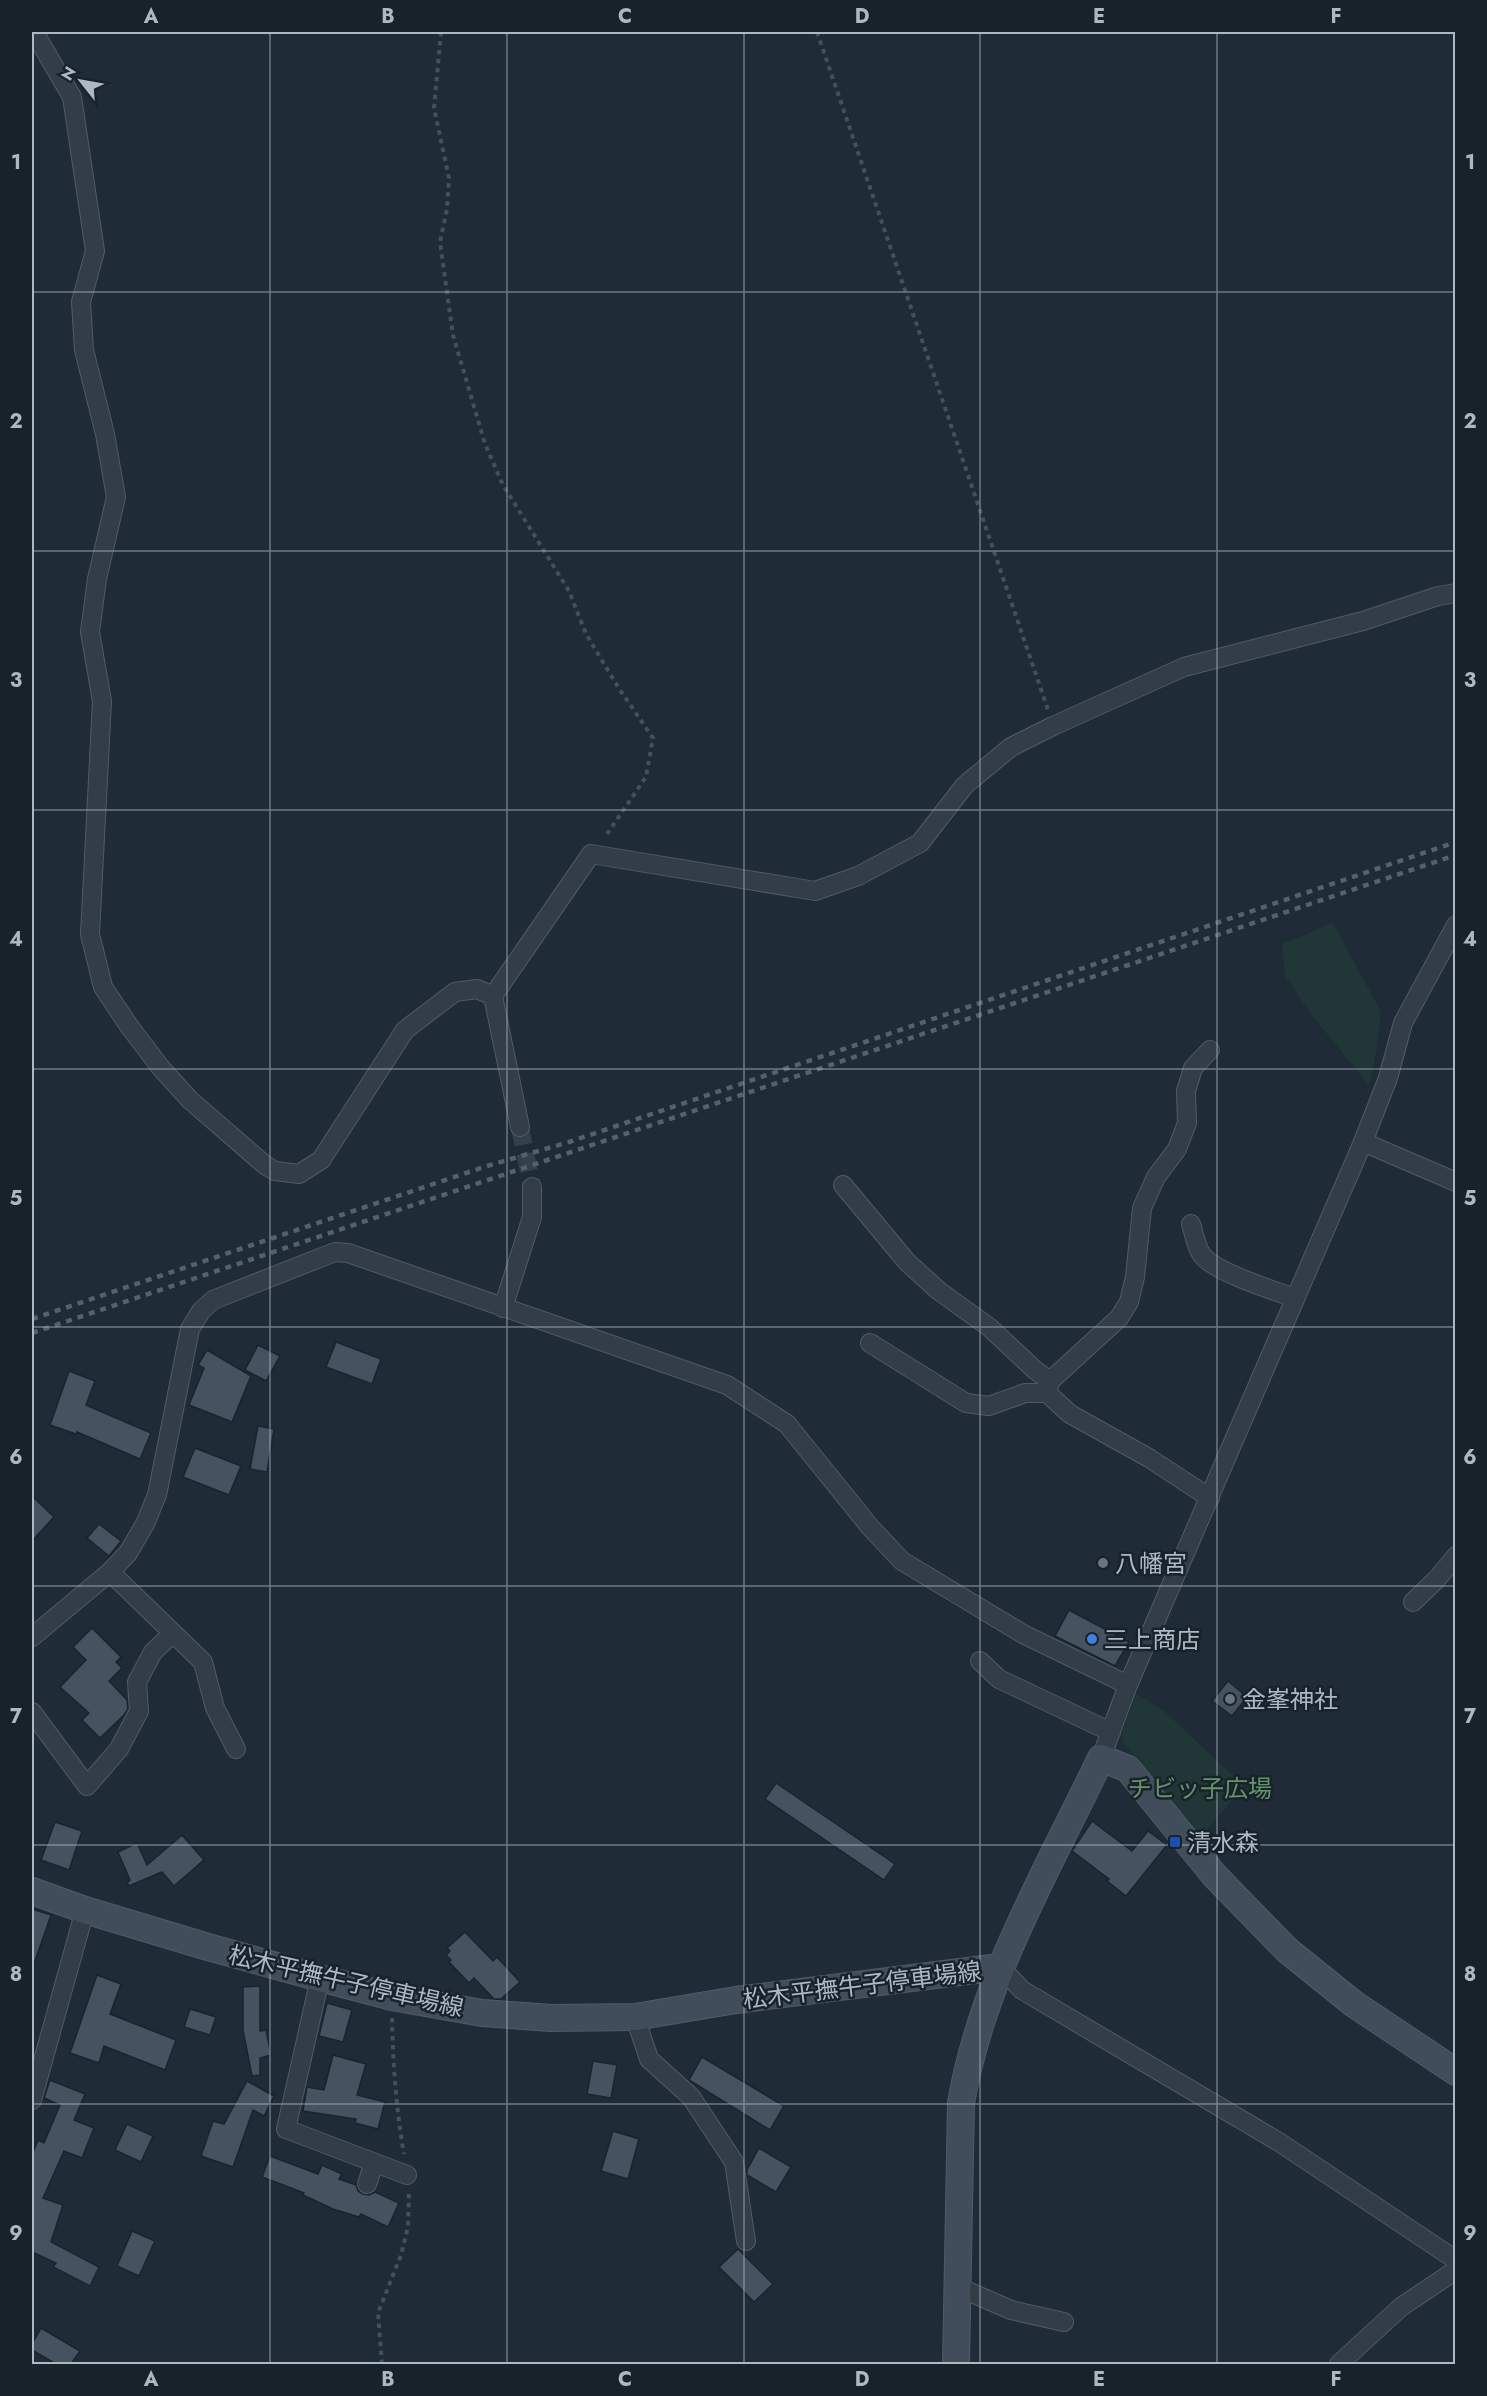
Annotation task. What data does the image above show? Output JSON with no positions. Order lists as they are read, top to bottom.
{
  "streets": {
    "main road": ["松木平撫牛子停車場線"]
  },
  "parks": ["チビッ子広場"],
  "places": {
    "other": ["八幡宮", "三上商店", "金峯神社"],
    "transit": ["清水森"]
  },
  "north": "top left",
  "grid": {
    "columns": [
      "A",
      "B",
      "C",
      "D",
      "E",
      "F"
    ],
    "rows": [
      "1",
      "2",
      "3",
      "4",
      "5",
      "6",
      "7",
      "8",
      "9"
    ]
  }
}
